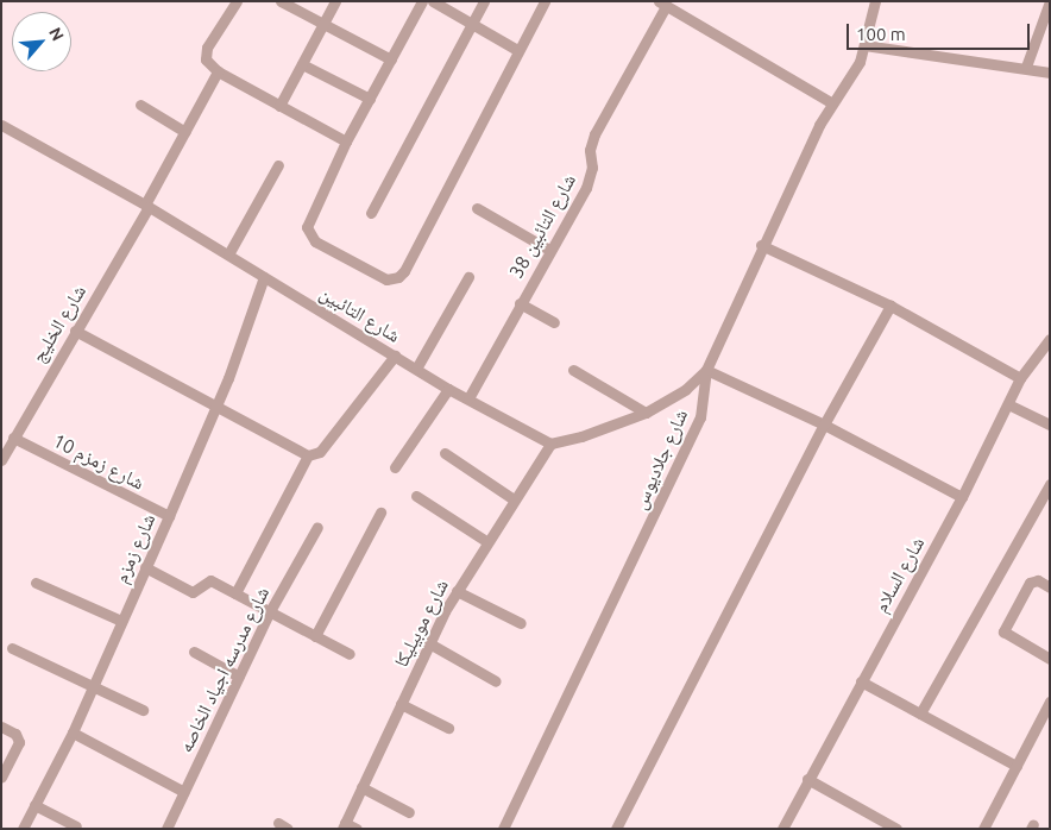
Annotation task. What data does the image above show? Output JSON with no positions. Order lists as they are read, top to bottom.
{
  "streets": {
    "street": [
      "شارع التائبين 38",
      "شارع التائبين",
      "شارع الخليج",
      "شارع جلاديوس",
      "شارع زمزم 10",
      "شارع زمزم",
      "شارع السلام",
      "شارع موبيليكا",
      "شارع مدرسه اجياد الخاصه"
    ]
  },
  "crossings": [
    ["شارع التائبين 38", "شارع التائبين"],
    ["شارع التائبين", "شارع الخليج"],
    ["شارع التائبين", "شارع زمزم"],
    ["شارع التائبين", "شارع موبيليكا"],
    ["شارع الخليج", "شارع زمزم 10"],
    ["شارع زمزم 10", "شارع زمزم"]
  ],
  "scale_bar": "100 m",
  "north": "top right"
}
